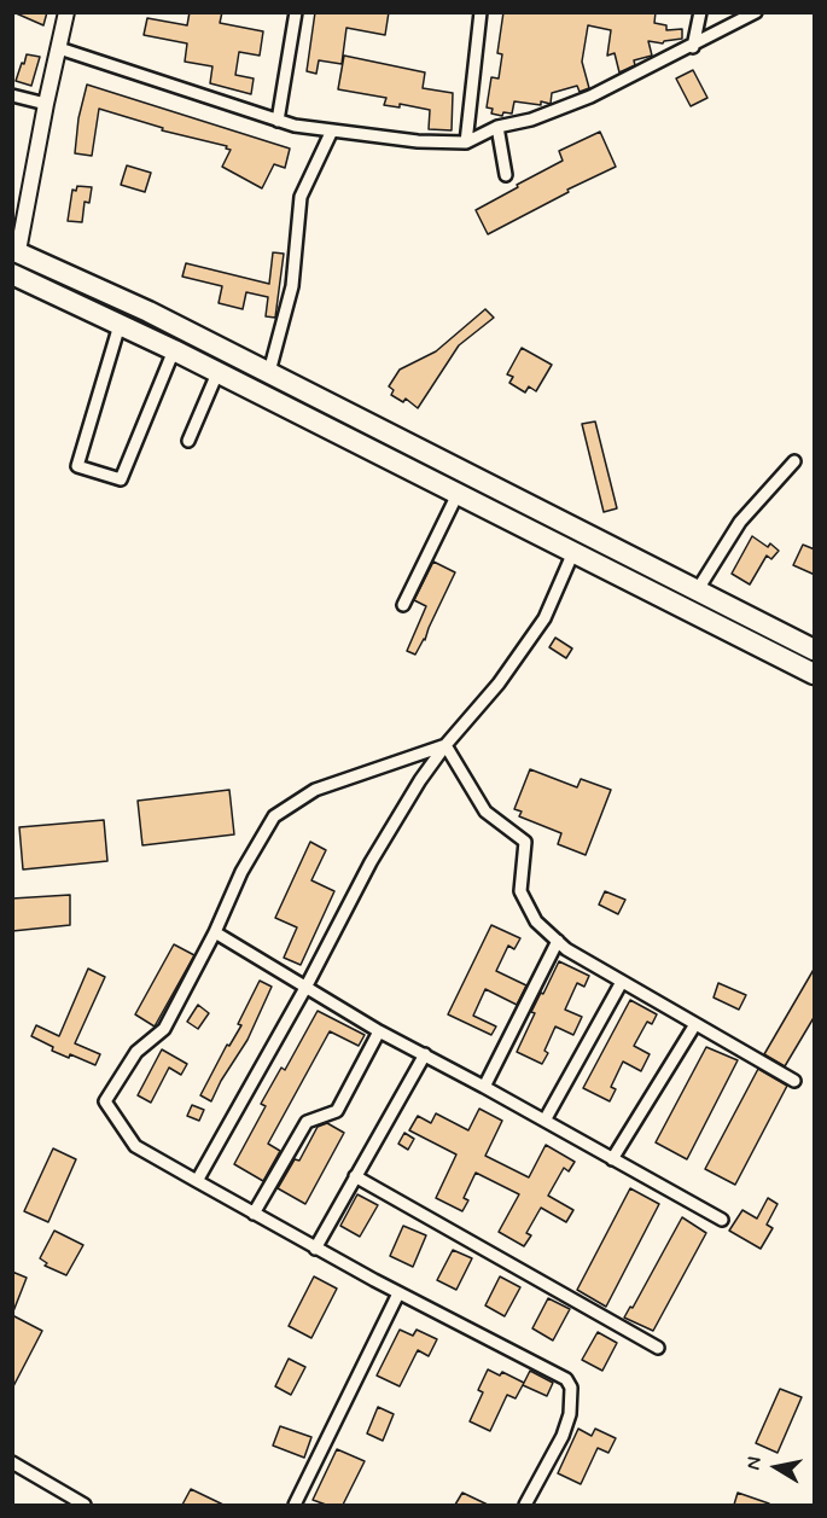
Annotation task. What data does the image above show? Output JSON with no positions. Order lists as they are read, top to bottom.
{
  "north": "left"
}
